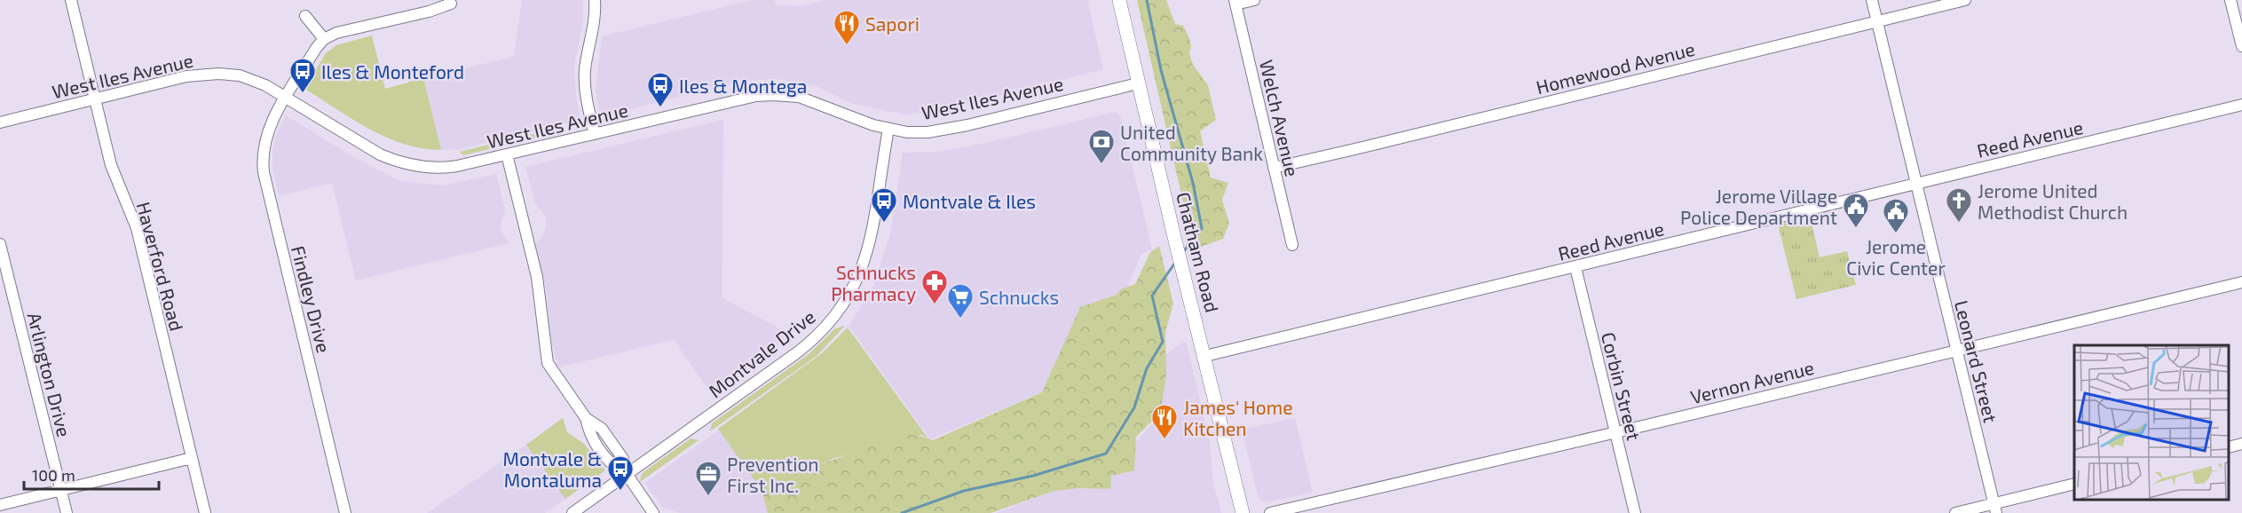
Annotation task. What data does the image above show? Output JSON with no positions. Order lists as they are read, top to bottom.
{
  "streets": {
    "main road": ["Chatham Road"],
    "street": [
      "Homewood Avenue",
      "West Iles Avenue",
      "Welch Avenue",
      "Reed Avenue",
      "Haverford Road",
      "Findley Drive",
      "Montvale Drive",
      "Leonard Street",
      "Arlington Drive",
      "Vernon Avenue",
      "Corbin Street"
    ]
  },
  "crossings": [
    ["Homewood Avenue", "Welch Avenue"],
    ["Homewood Avenue", "Leonard Street"],
    ["West Iles Avenue", "Chatham Road"],
    ["West Iles Avenue", "Haverford Road"],
    ["West Iles Avenue", "Findley Drive"],
    ["West Iles Avenue", "Montvale Drive"],
    ["Reed Avenue", "Chatham Road"],
    ["Reed Avenue", "Leonard Street"],
    ["Reed Avenue", "Corbin Street"],
    ["Leonard Street", "Vernon Avenue"],
    ["Vernon Avenue", "Corbin Street"]
  ],
  "places": {
    "restaurant": ["Sapori", "James' Home Kitchen"],
    "bus stop": [
      "Iles & Monteford",
      "Iles & Montega",
      "Montvale & Iles",
      "Montvale & Montaluma"
    ],
    "bank": ["United Community Bank"],
    "church": ["Jerome United Methodist Church"],
    "public building": ["Jerome Village Police Department", "Jerome Civic Center"],
    "pharmacy": ["Schnucks Pharmacy"],
    "supermarket": ["Schnucks"],
    "office": ["Prevention First Inc."]
  },
  "scale_bar": "100 m"
}
